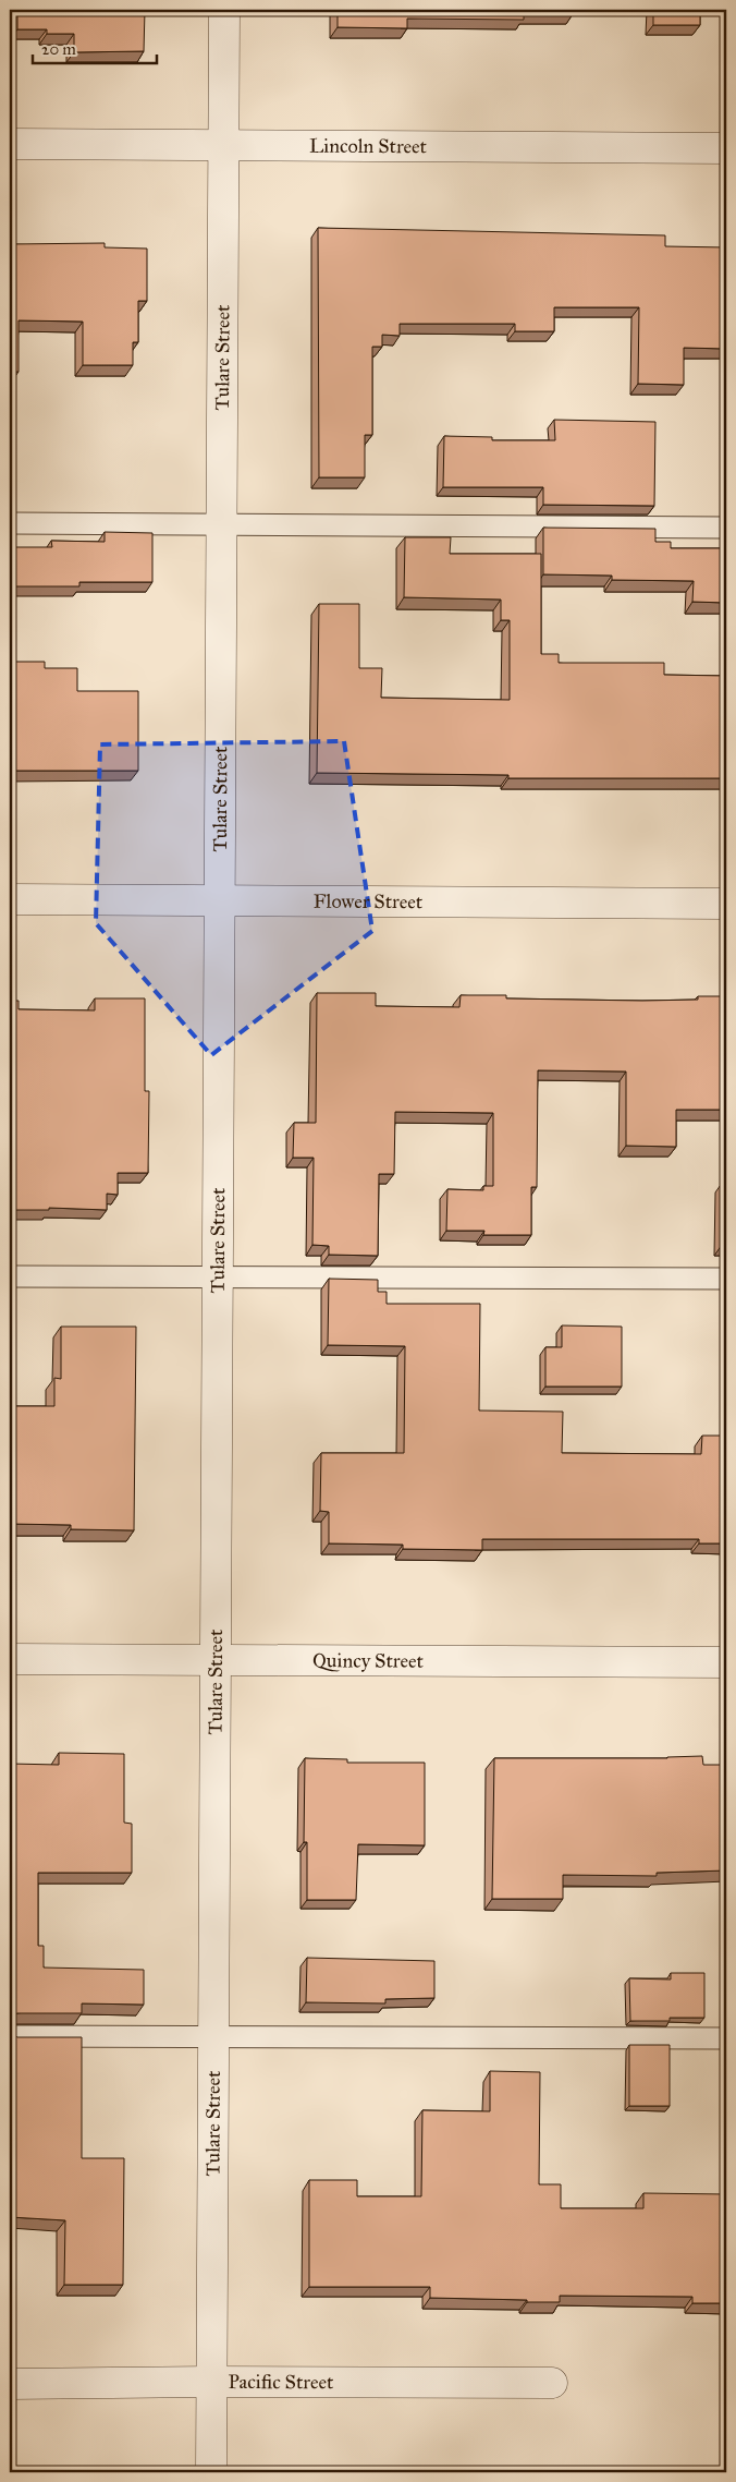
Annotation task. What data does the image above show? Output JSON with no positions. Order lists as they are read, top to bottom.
{
  "streets": {
    "street": [
      "Lincoln Street",
      "Tulare Street",
      "Flower Street",
      "Quincy Street",
      "Pacific Street"
    ]
  },
  "crossings": [
    ["Lincoln Street", "Tulare Street"],
    ["Tulare Street", "Flower Street"],
    ["Tulare Street", "Quincy Street"],
    ["Tulare Street", "Pacific Street"]
  ],
  "scale_bar": "20 m"
}
